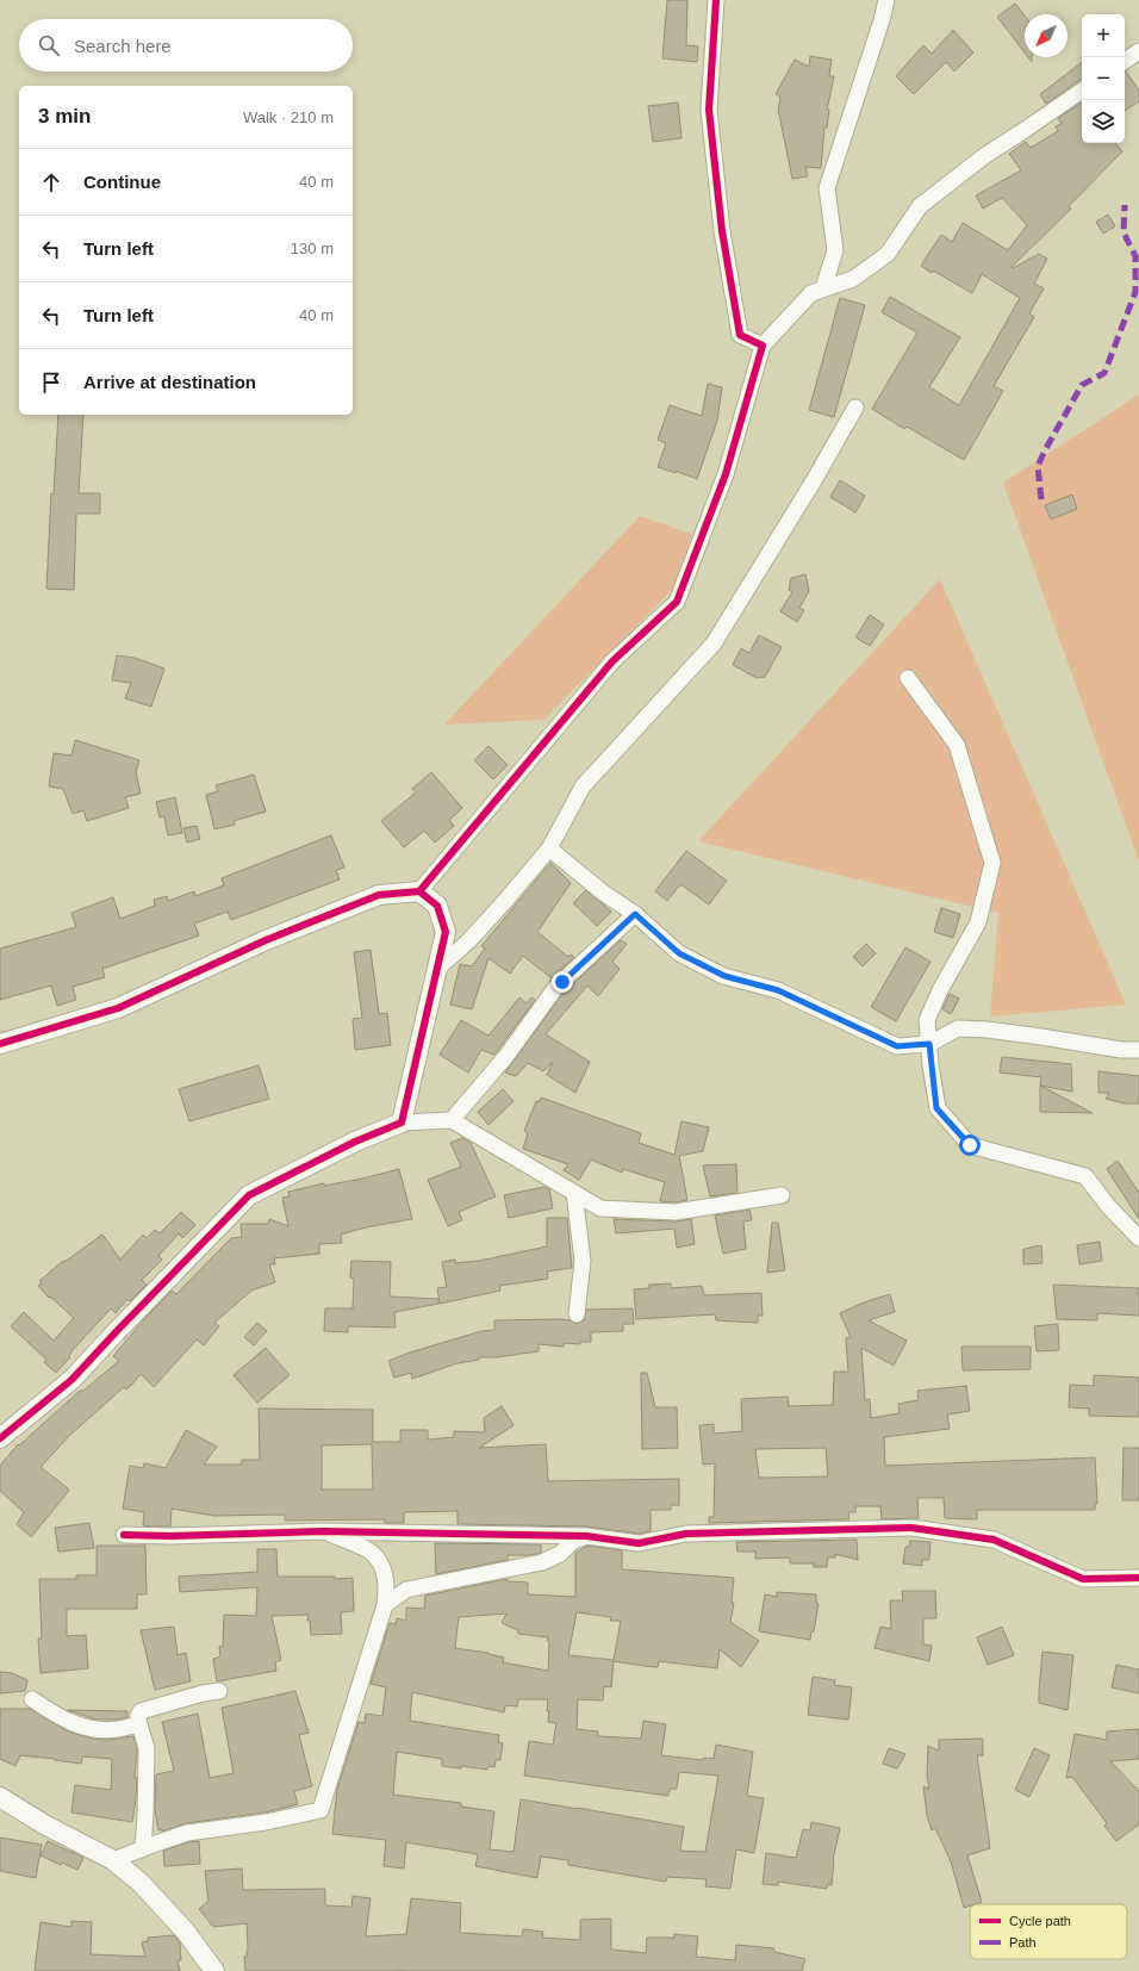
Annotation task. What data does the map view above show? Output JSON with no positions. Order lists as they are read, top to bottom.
{
  "legend": ["Cycle path", "Path"],
  "north": "bottom left",
  "page": {
    "map_buttons": ["+", "−"],
    "search": "Search here",
    "heading": ["3 min", "Walk · 210 m"],
    "list": [
      ["Continue", "40 m"],
      ["Turn left", "130 m"],
      ["Turn left", "40 m"],
      "Arrive at destination"
    ]
  }
}
